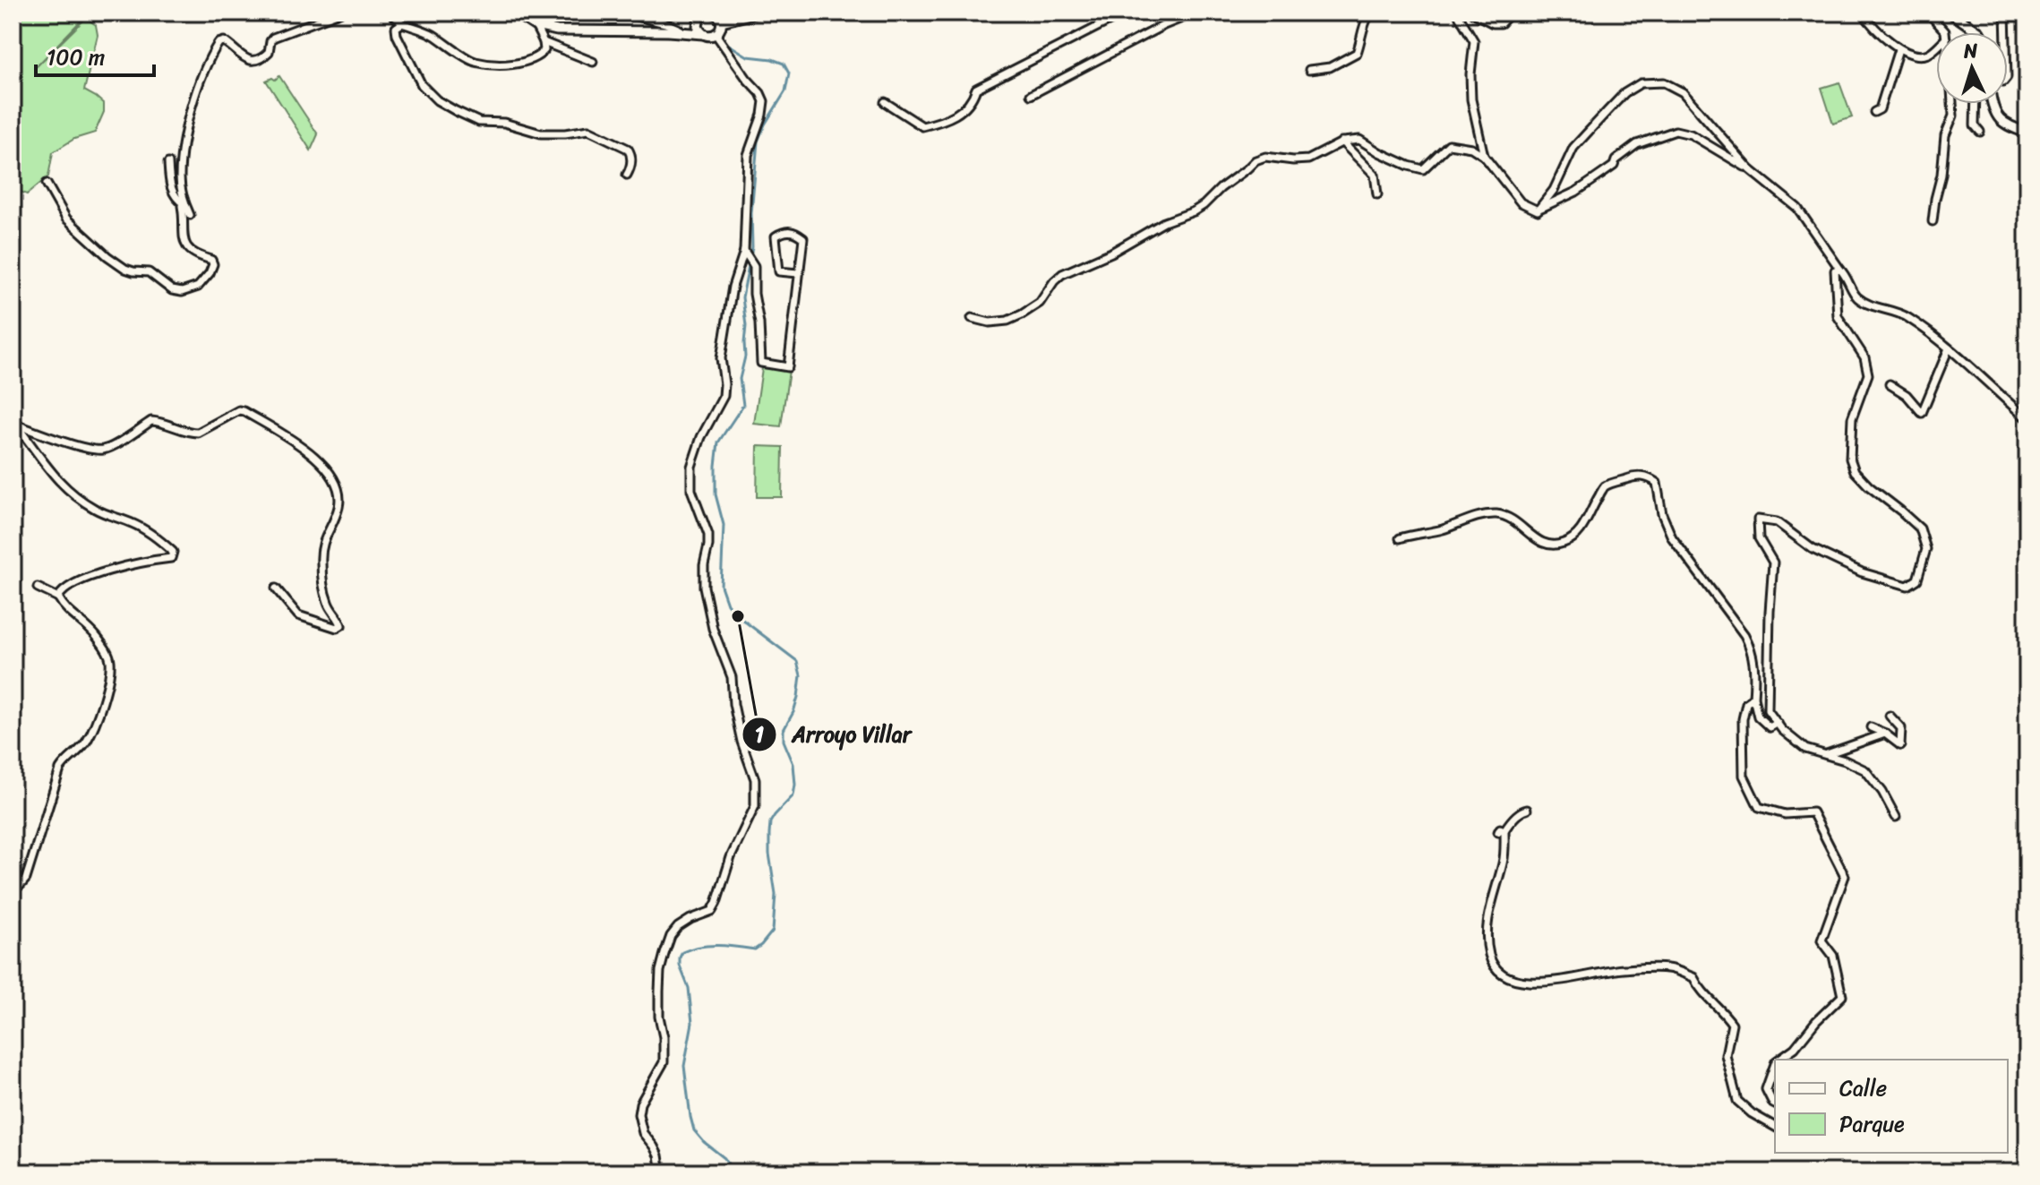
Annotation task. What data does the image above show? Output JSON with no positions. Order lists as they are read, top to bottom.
{
  "places": ["Arroyo Villar"],
  "legend": ["Calle", "Parque"],
  "scale_bar": "100 m",
  "north": "top"
}
